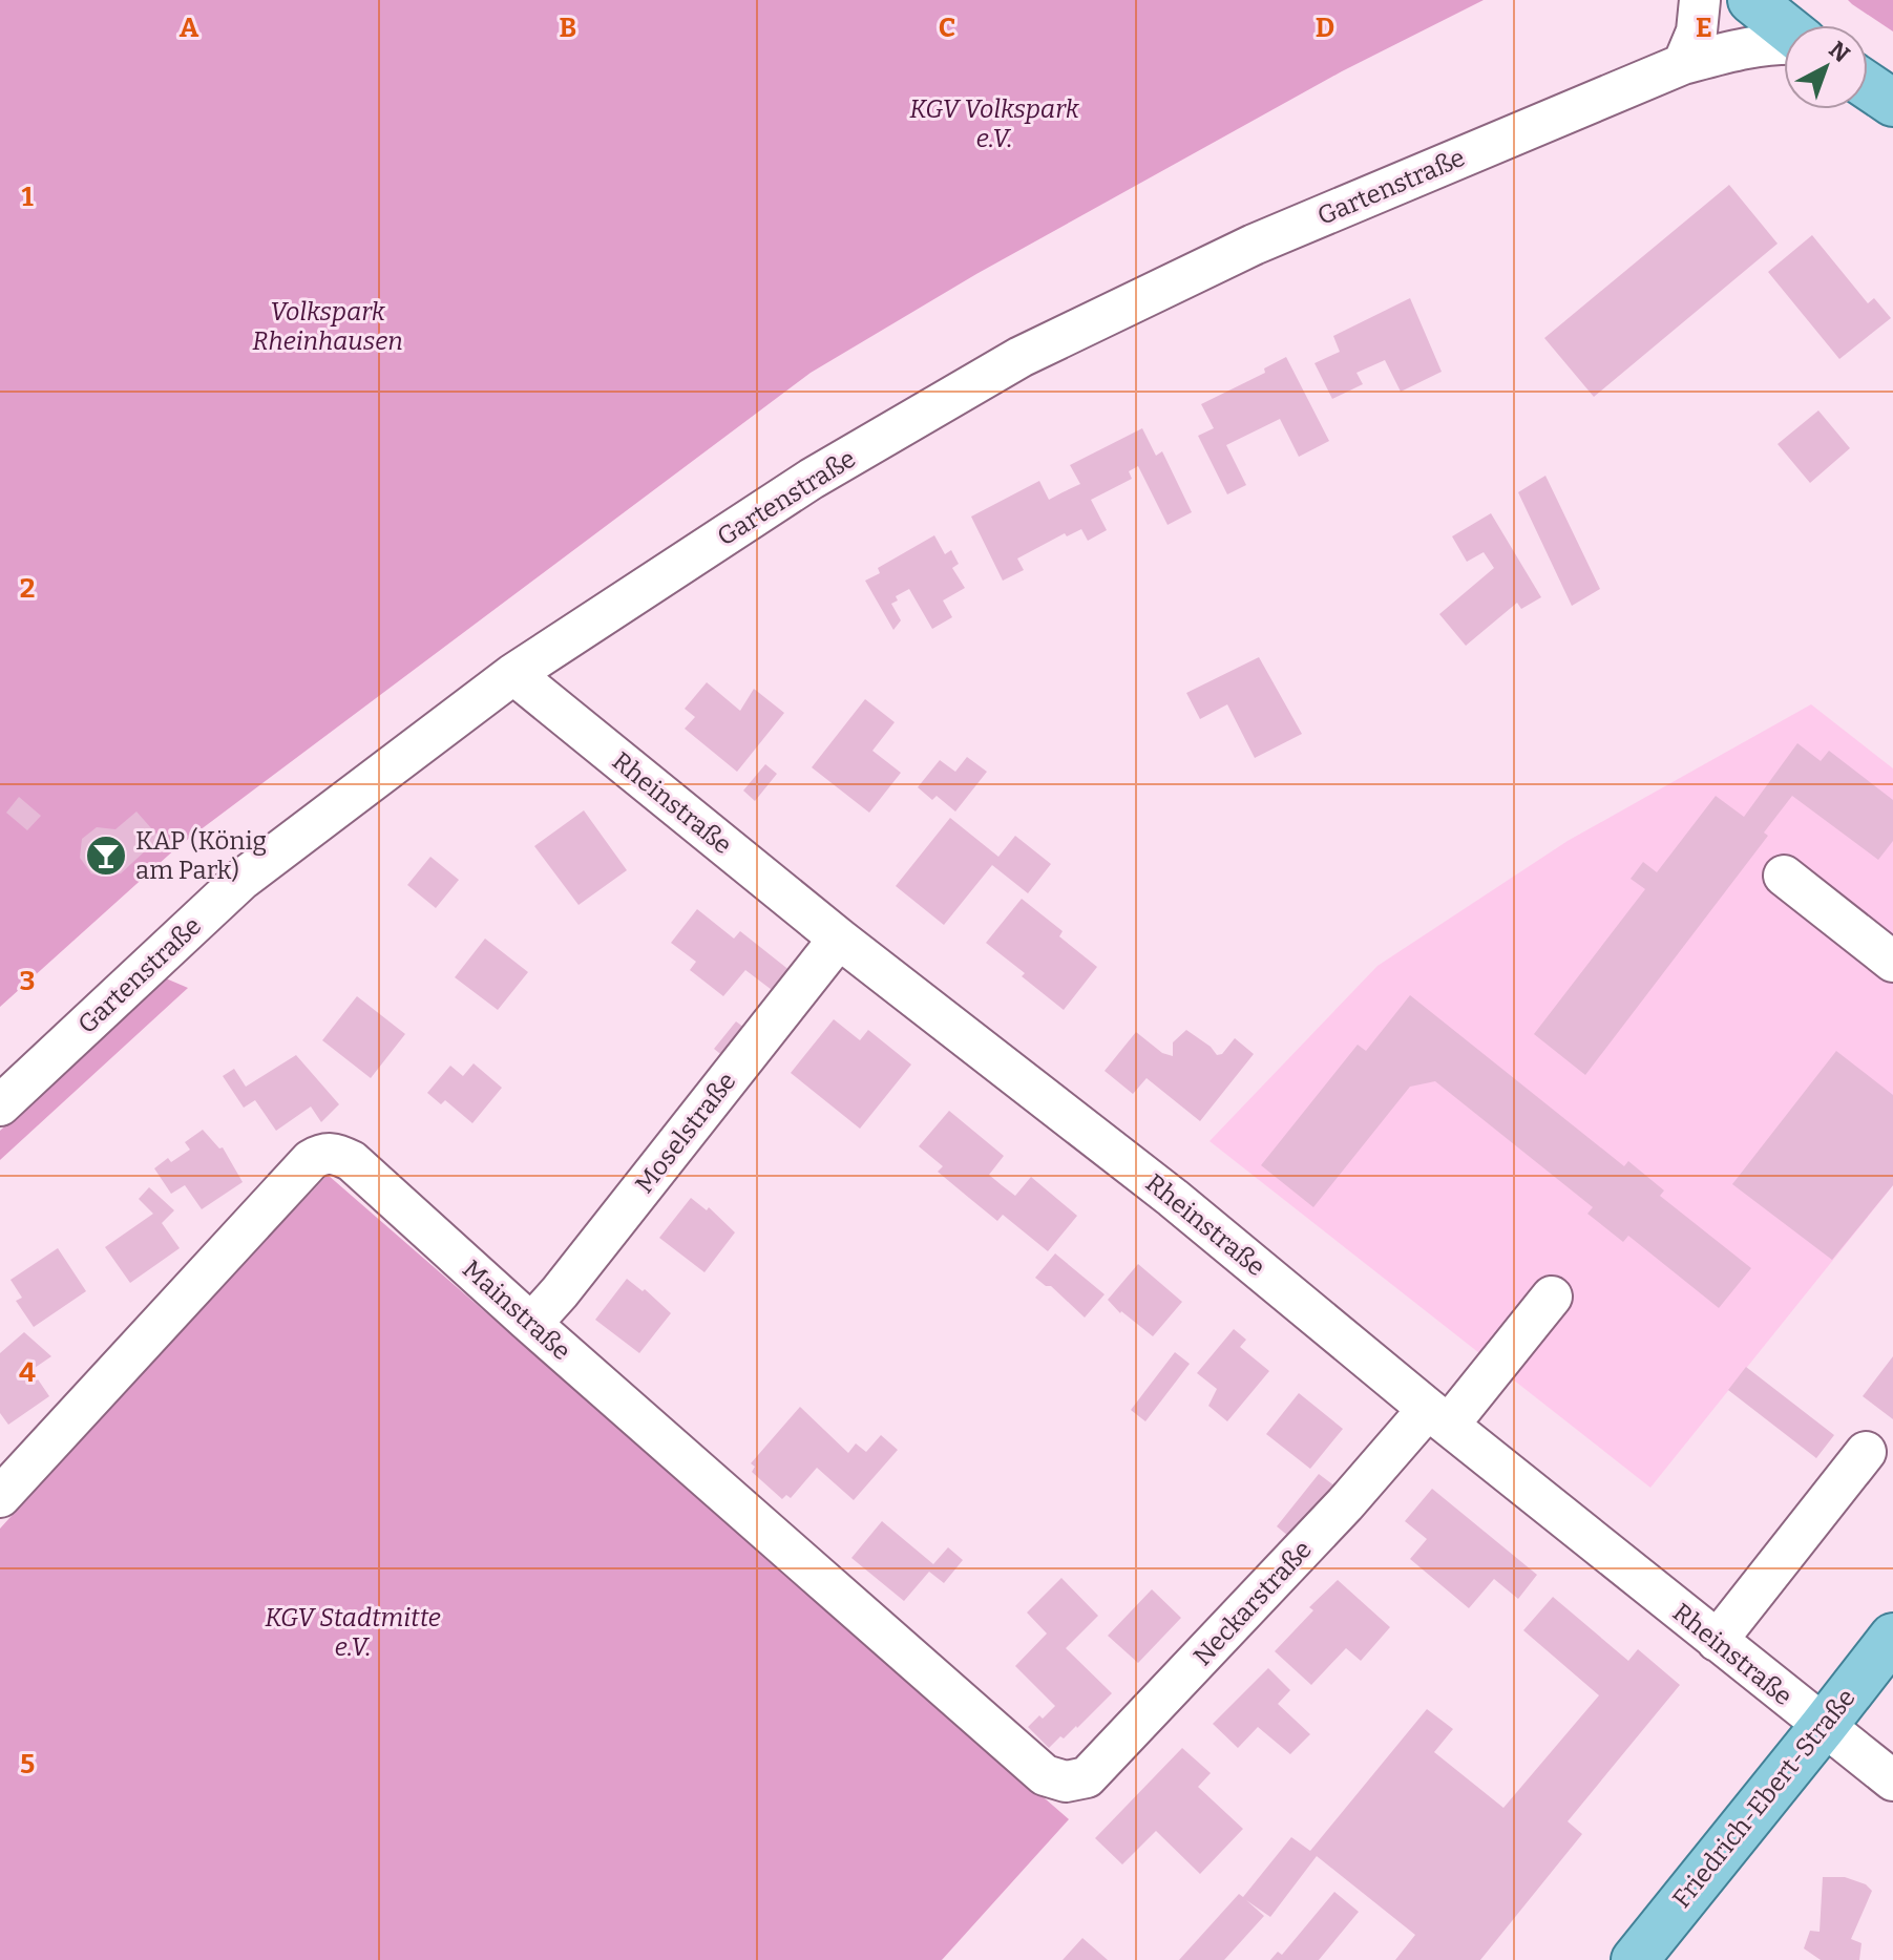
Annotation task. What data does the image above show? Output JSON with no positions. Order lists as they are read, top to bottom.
{
  "streets": {
    "main road": ["Friedrich-Ebert-Straße"],
    "street": [
      "Gartenstraße",
      "Rheinstraße",
      "Moselstraße",
      "Mainstraße",
      "Neckarstraße"
    ]
  },
  "crossings": [
    ["Gartenstraße", "Rheinstraße"],
    ["Rheinstraße", "Moselstraße"],
    ["Rheinstraße", "Neckarstraße"],
    ["Rheinstraße", "Friedrich-Ebert-Straße"],
    ["Moselstraße", "Mainstraße"],
    ["Mainstraße", "Neckarstraße"]
  ],
  "parks": ["KGV Volkspark e.V.", "Volkspark Rheinhausen", "KGV Stadtmitte e.V."],
  "places": {
    "bar": ["KAP (König am Park)"]
  },
  "north": "top right",
  "grid": {
    "columns": [
      "A",
      "B",
      "C",
      "D",
      "E"
    ],
    "rows": [
      "1",
      "2",
      "3",
      "4",
      "5"
    ]
  }
}
